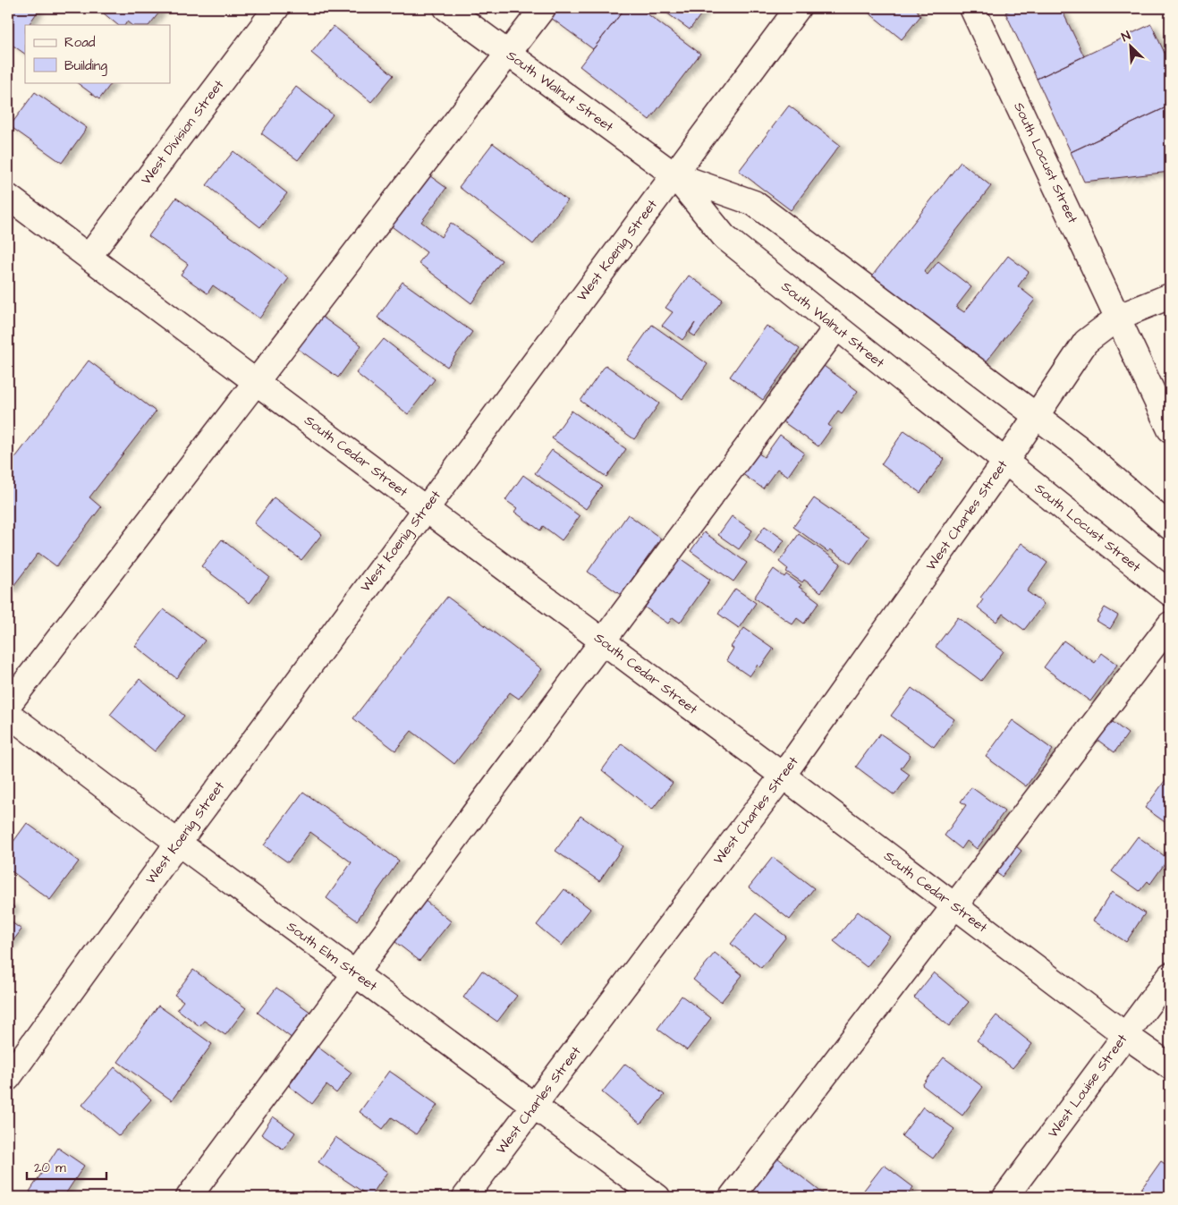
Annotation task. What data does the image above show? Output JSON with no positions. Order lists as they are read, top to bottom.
{
  "streets": {
    "street": [
      "South Walnut Street",
      "West Division Street",
      "South Locust Street",
      "West Koenig Street",
      "South Cedar Street",
      "West Charles Street",
      "South Elm Street",
      "West Louise Street"
    ]
  },
  "crossings": [
    ["South Walnut Street", "South Locust Street"],
    ["South Walnut Street", "West Koenig Street"],
    ["South Walnut Street", "West Charles Street"],
    ["West Division Street", "South Cedar Street"],
    ["South Locust Street", "West Charles Street"],
    ["West Koenig Street", "South Cedar Street"],
    ["West Koenig Street", "South Elm Street"],
    ["South Cedar Street", "West Charles Street"],
    ["South Cedar Street", "West Louise Street"],
    ["West Charles Street", "South Elm Street"]
  ],
  "legend": ["Road", "Building"],
  "scale_bar": "20 m",
  "north": "top left"
}
